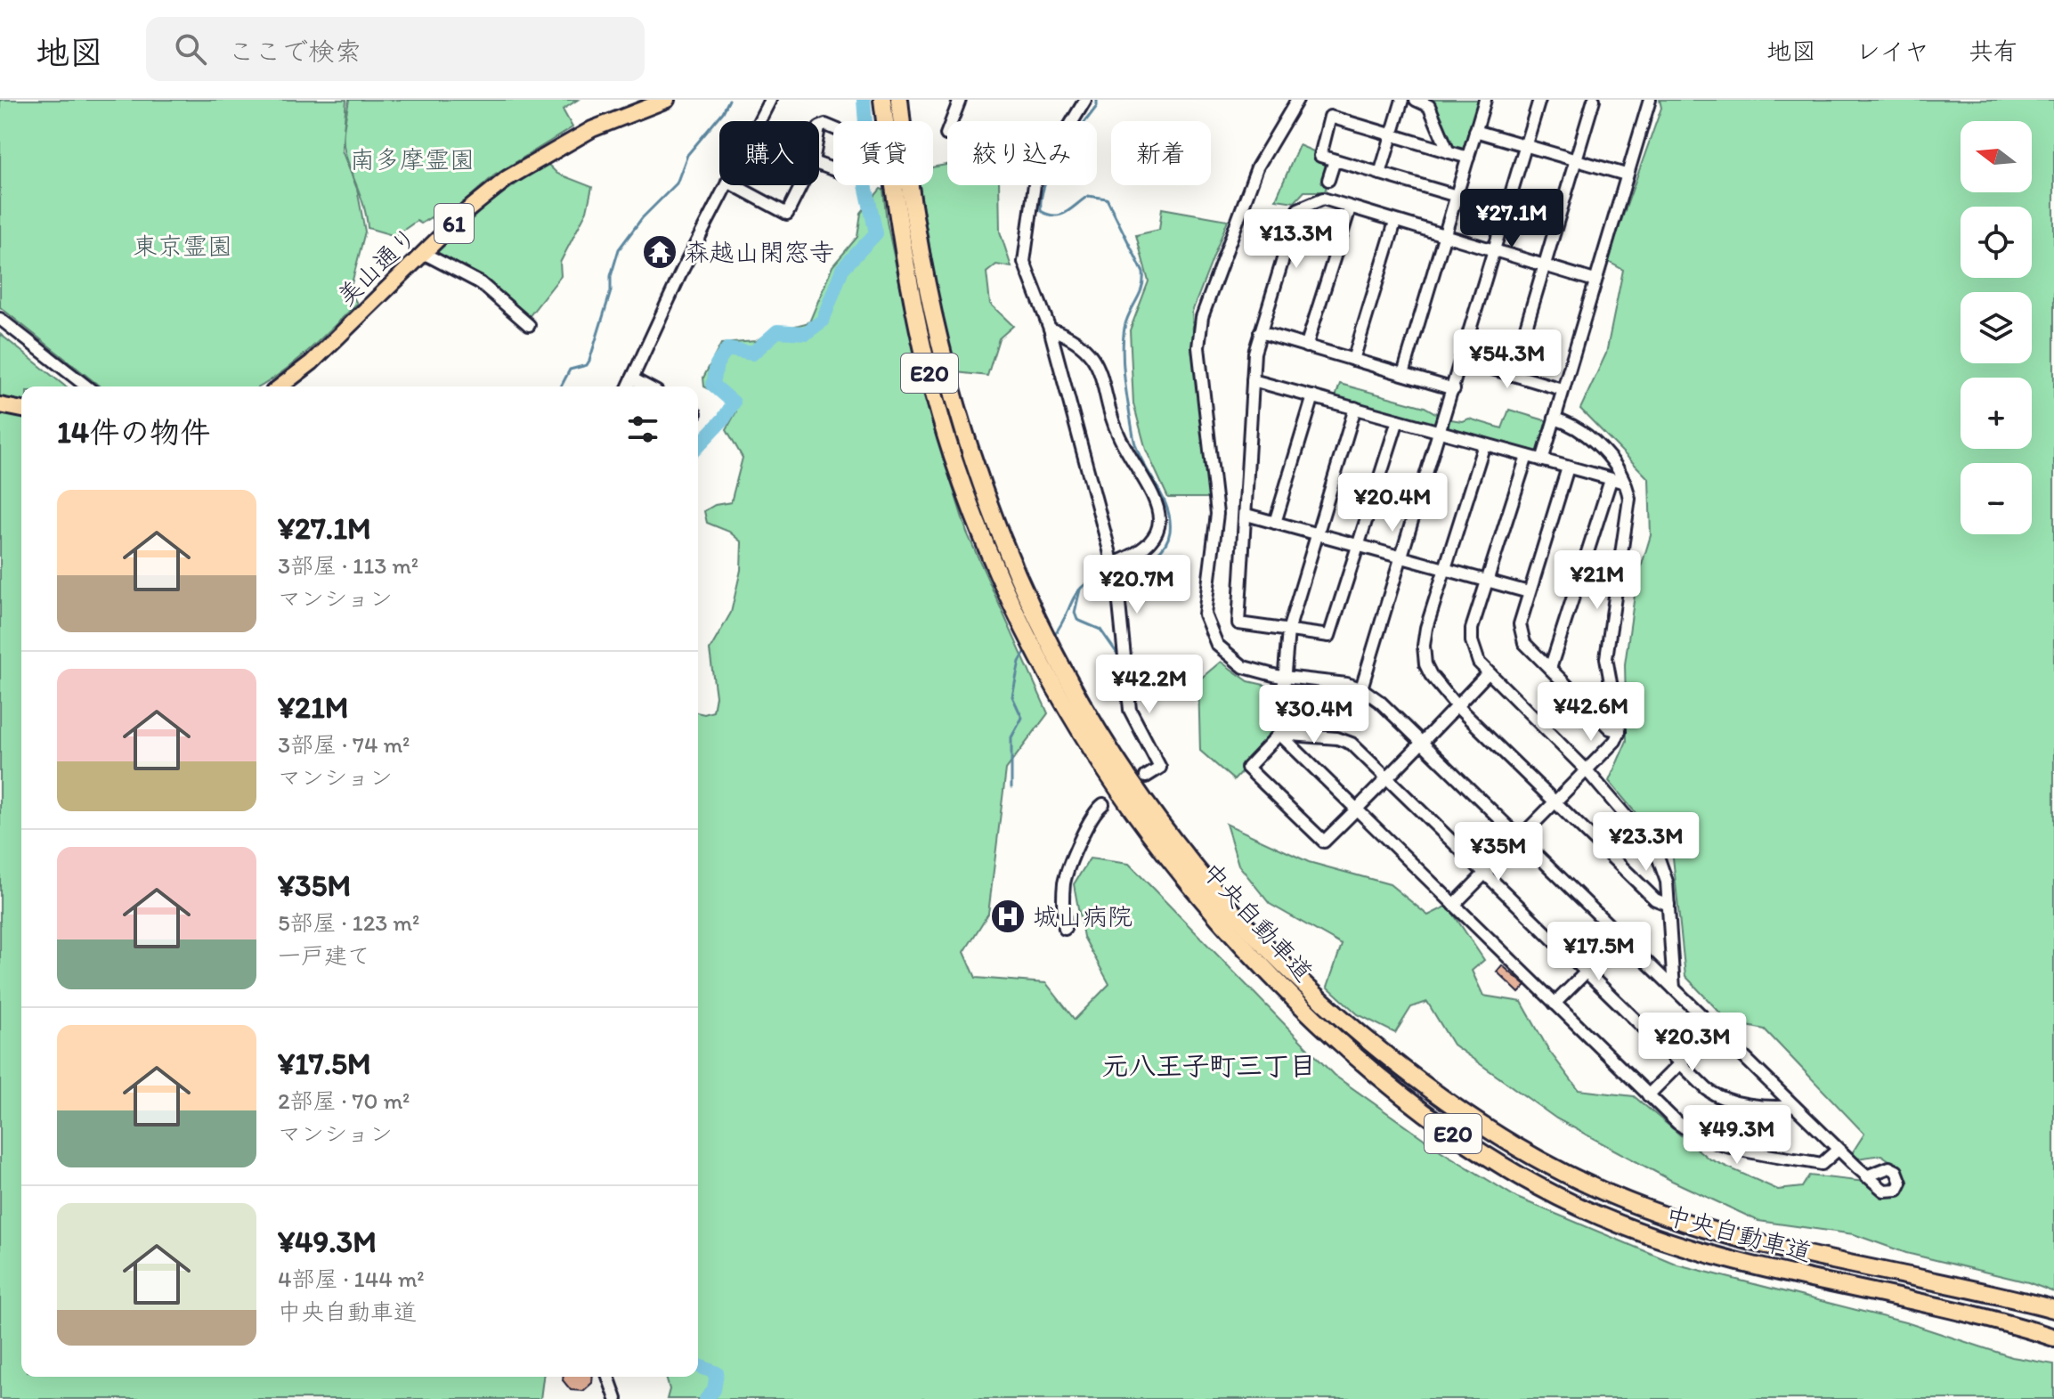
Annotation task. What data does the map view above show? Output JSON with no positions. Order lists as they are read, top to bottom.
{
  "streets": {
    "highway": ["E20", "中央自動車道"],
    "main road": ["61", "美山通り"]
  },
  "districts": ["元八王子町三丁目"],
  "parks": ["南多摩霊園", "東京霊園"],
  "places": {
    "temple": ["森越山閑窓寺"],
    "hospital": ["城山病院"]
  },
  "north": "left",
  "page": {
    "header": "地図",
    "search": "ここで検索",
    "nav": ["地図", "レイヤ", "共有"],
    "map_buttons": ["+", "−"],
    "chip": [
      "購入",
      "賃貸",
      "絞り込み",
      "新着"
    ],
    "price": [
      "¥27.1M",
      "¥13.3M",
      "¥54.3M",
      "¥20.4M",
      "¥21M",
      "¥20.7M",
      "¥42.2M",
      "¥42.6M",
      "¥30.4M",
      "¥23.3M",
      "¥35M",
      "¥17.5M",
      "¥20.3M",
      "¥49.3M"
    ],
    "heading": "14件の物件",
    "list": [
      {
        "name": "¥27.1M",
        "note": "3部屋 · 113 m² · マンション"
      },
      {
        "name": "¥21M",
        "note": "3部屋 · 74 m² · マンション"
      },
      {
        "name": "¥35M",
        "note": "5部屋 · 123 m² · 一戸建て"
      },
      {
        "name": "¥17.5M",
        "note": "2部屋 · 70 m² · マンション"
      },
      {
        "name": "¥49.3M",
        "note": "4部屋 · 144 m² · 中央自動車道"
      }
    ]
  }
}
